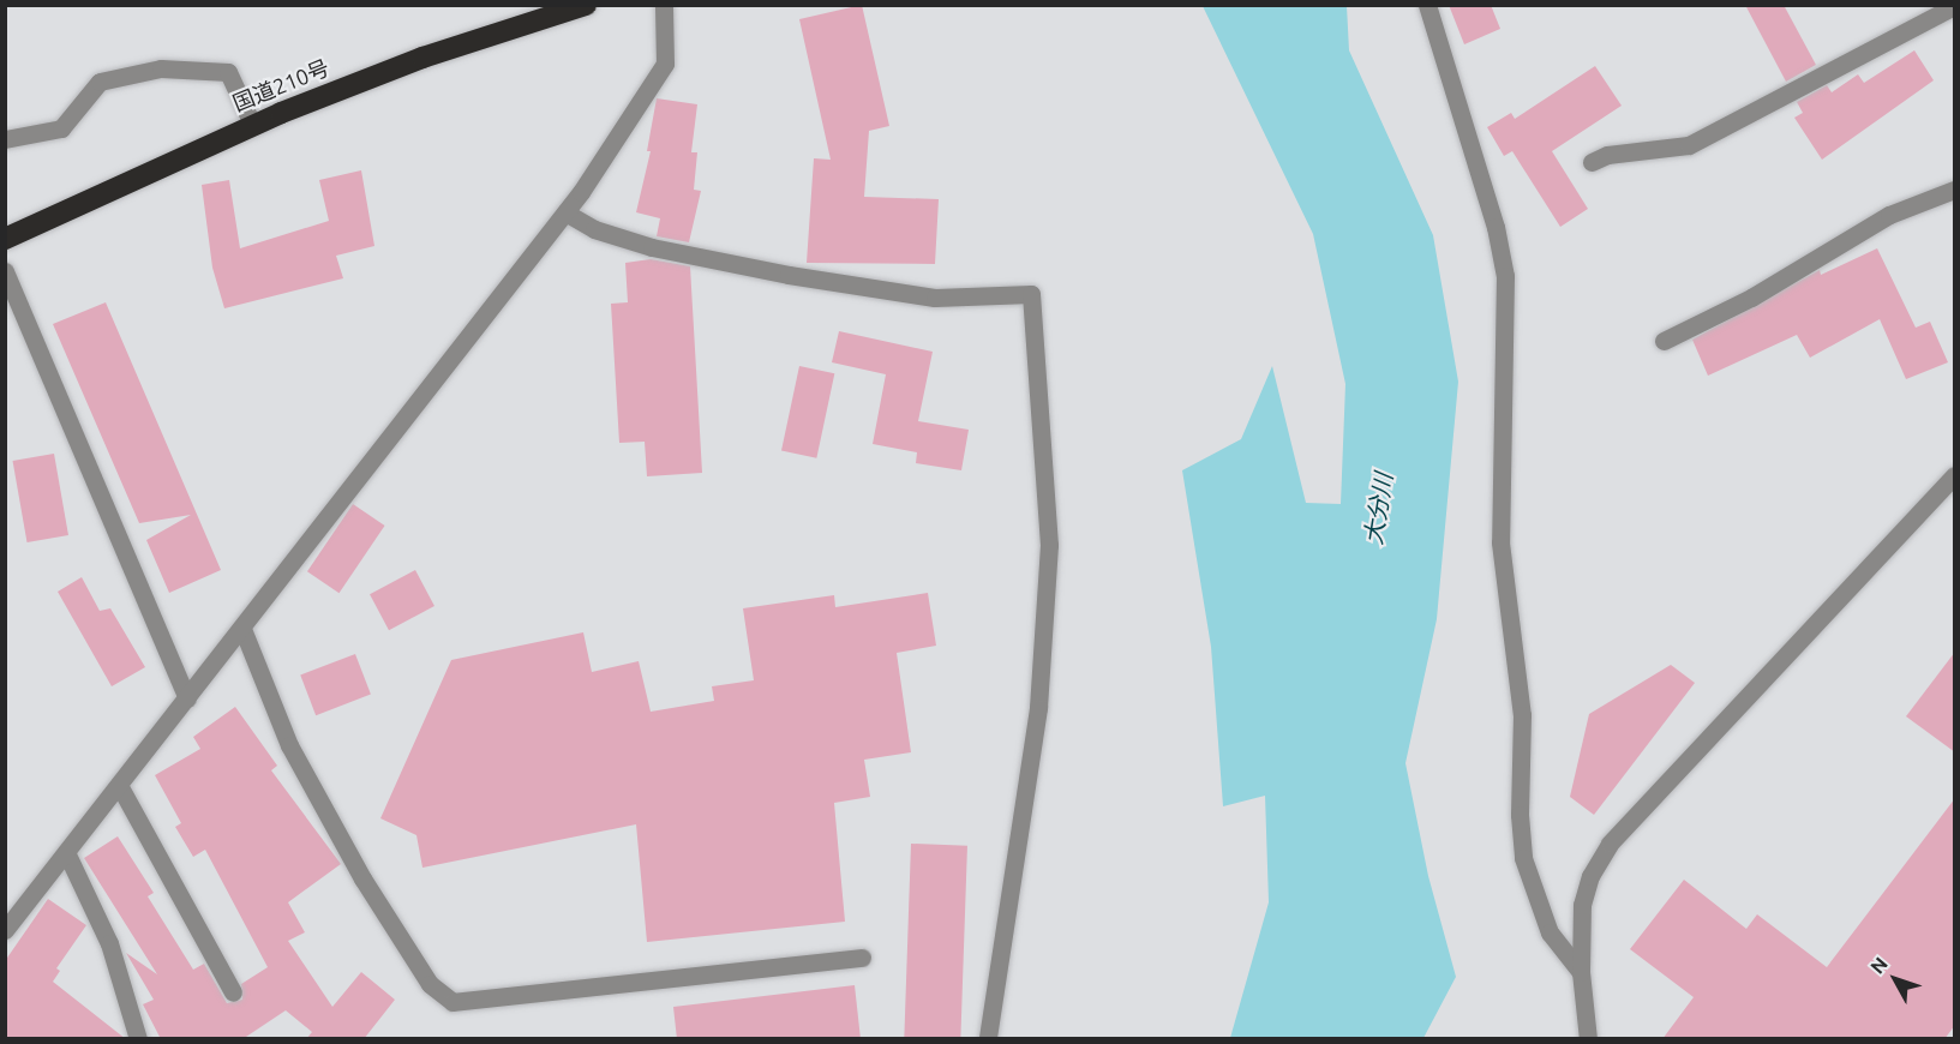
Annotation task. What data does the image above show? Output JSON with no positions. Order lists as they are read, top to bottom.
{
  "streets": {
    "highway": ["国道210号"]
  },
  "water": ["大分川"],
  "north": "top left"
}
